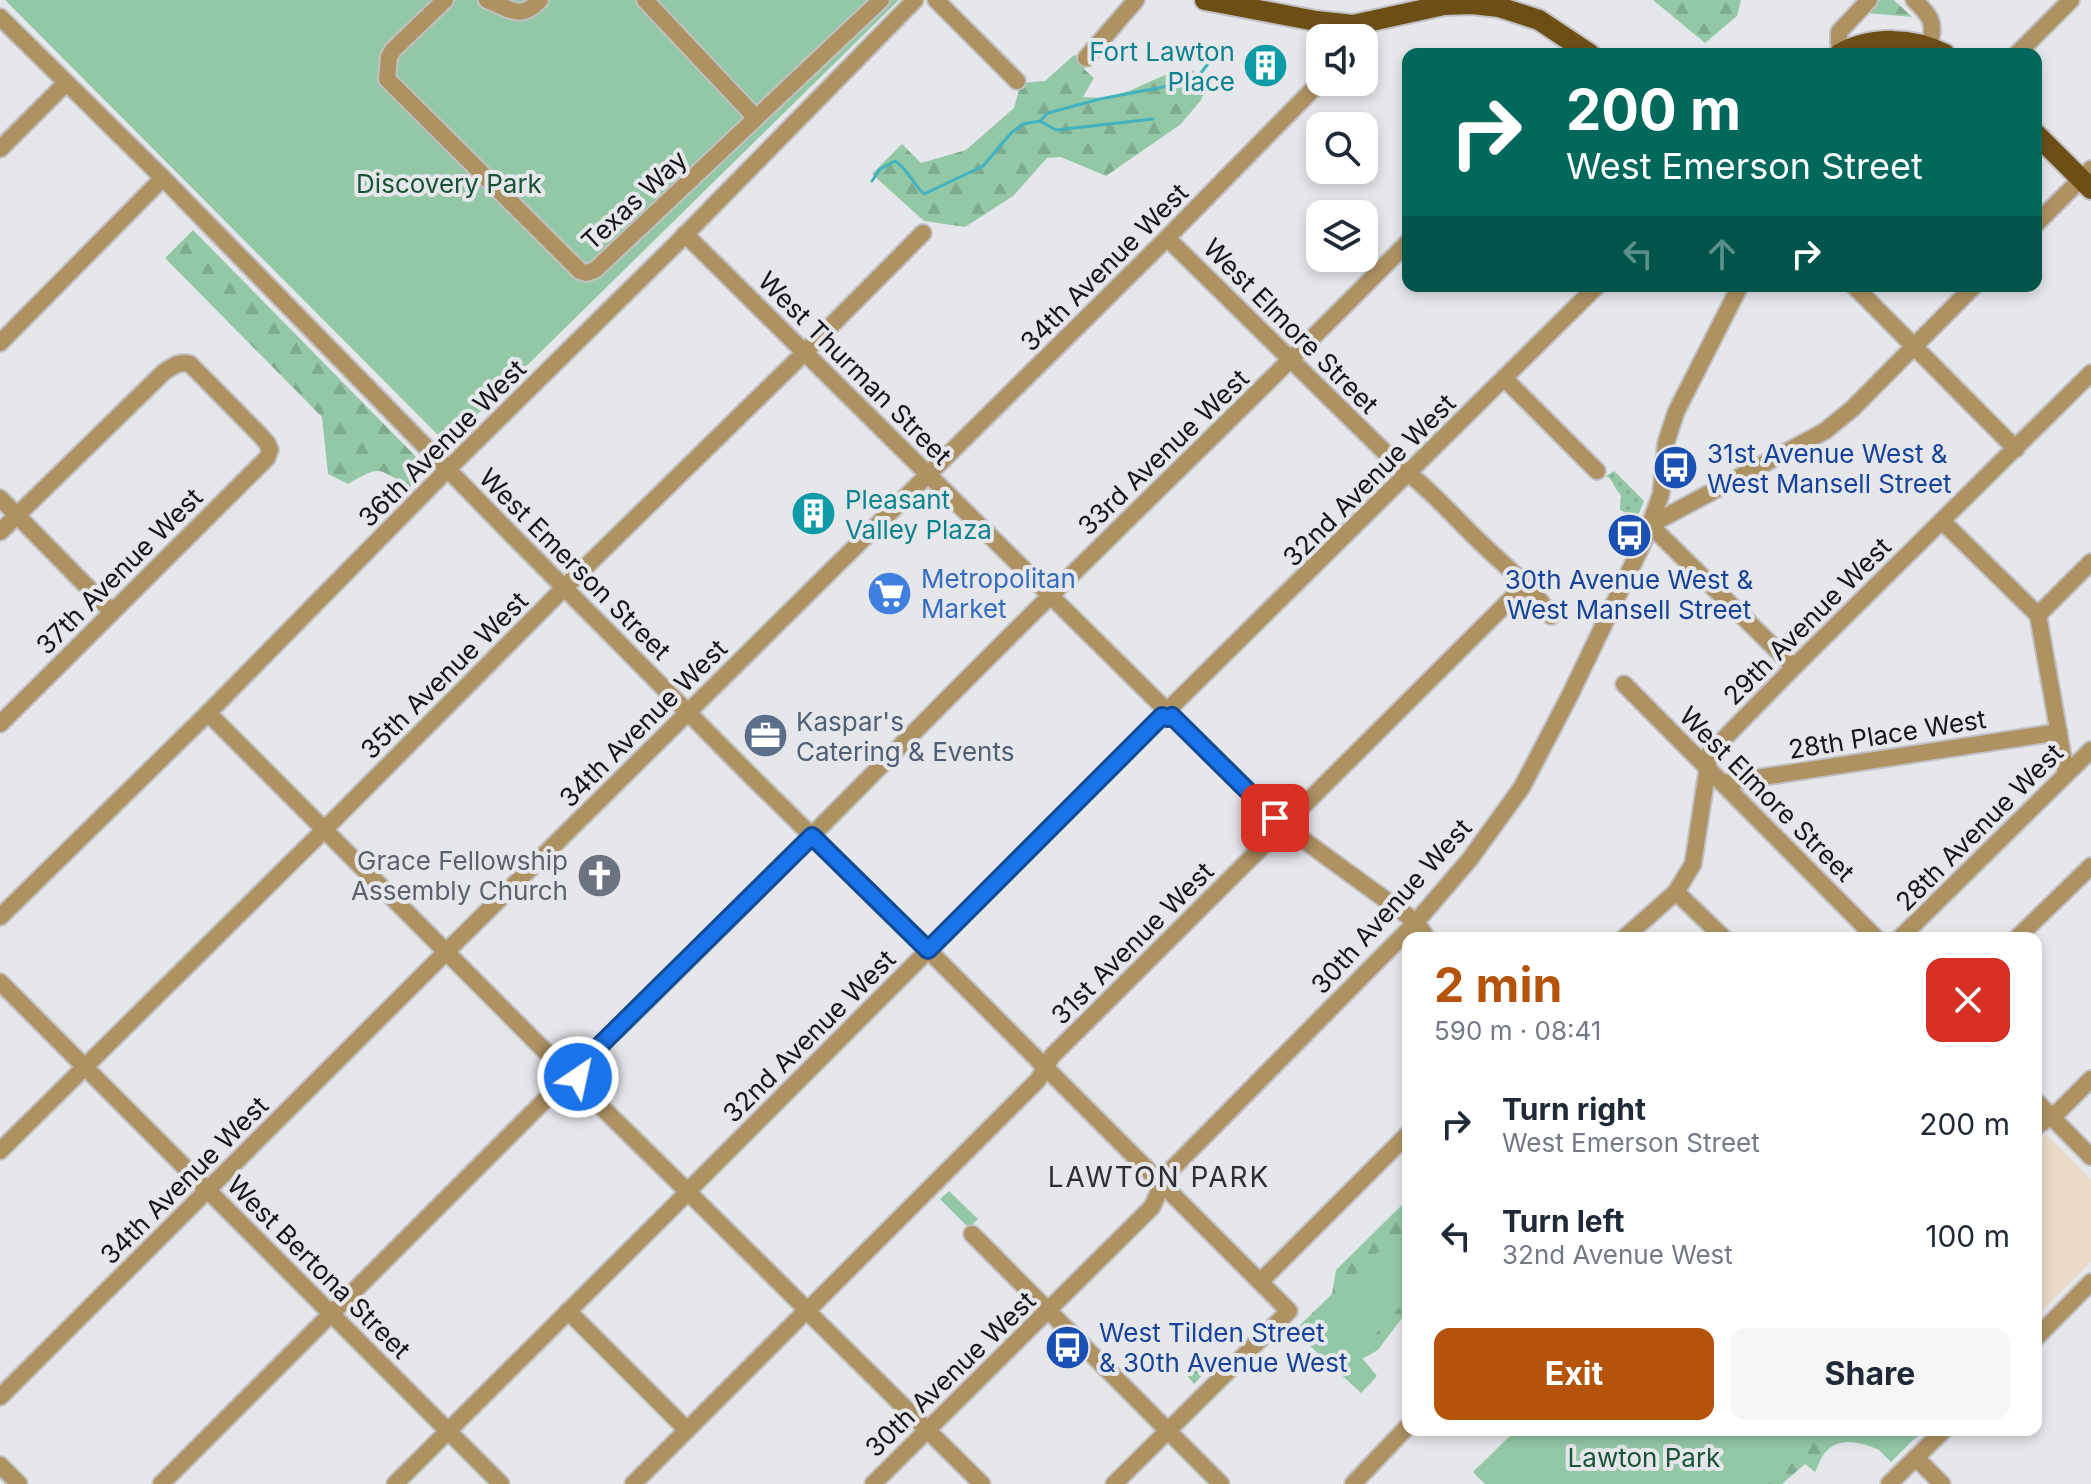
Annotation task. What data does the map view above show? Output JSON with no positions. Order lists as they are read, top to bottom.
{
  "streets": {
    "street": [
      "Texas Way",
      "34th Avenue West",
      "West Elmore Street",
      "West Thurman Street",
      "36th Avenue West",
      "33rd Avenue West",
      "32nd Avenue West",
      "West Emerson Street",
      "37th Avenue West",
      "29th Avenue West",
      "35th Avenue West",
      "28th Place West",
      "28th Avenue West",
      "30th Avenue West",
      "31st Avenue West",
      "West Bertona Street"
    ]
  },
  "crossings": [
    ["34th Avenue West", "West Elmore Street"],
    ["34th Avenue West", "West Thurman Street"],
    ["34th Avenue West", "West Emerson Street"],
    ["34th Avenue West", "West Bertona Street"],
    ["West Elmore Street", "33rd Avenue West"],
    ["West Elmore Street", "32nd Avenue West"],
    ["West Elmore Street", "29th Avenue West"],
    ["West Elmore Street", "28th Place West"],
    ["West Elmore Street", "31st Avenue West"],
    ["West Thurman Street", "36th Avenue West"],
    ["West Thurman Street", "33rd Avenue West"],
    ["West Thurman Street", "32nd Avenue West"],
    ["West Thurman Street", "35th Avenue West"],
    ["West Thurman Street", "30th Avenue West"],
    ["West Thurman Street", "31st Avenue West"],
    ["36th Avenue West", "West Emerson Street"],
    ["33rd Avenue West", "West Emerson Street"],
    ["33rd Avenue West", "West Bertona Street"],
    ["32nd Avenue West", "West Emerson Street"],
    ["32nd Avenue West", "West Bertona Street"],
    ["West Emerson Street", "35th Avenue West"],
    ["West Emerson Street", "30th Avenue West"],
    ["West Emerson Street", "31st Avenue West"],
    ["35th Avenue West", "West Bertona Street"]
  ],
  "districts": ["LAWTON PARK"],
  "parks": ["Discovery Park", "Lawton Park"],
  "places": {
    "building": ["Fort Lawton Place", "Pleasant Valley Plaza"],
    "bus stop": ["31st Avenue West & West Mansell Street", "30th Avenue West & West Mansell Street", "West Tilden Street & 30th Avenue West"],
    "supermarket": ["Metropolitan Market"],
    "office": ["Kaspar's Catering & Events"],
    "church": ["Grace Fellowship Assembly Church"]
  },
  "page": {
    "turn": ["200 m", "West Emerson Street"],
    "heading": ["2 min", "590 m · 08:41"],
    "list": [
      {
        "name": "Turn right",
        "note": "West Emerson Street",
        "value": "200 m"
      },
      {
        "name": "Turn left",
        "note": "32nd Avenue West",
        "value": "100 m"
      }
    ],
    "buttons": ["Exit", "Share"]
  }
}
